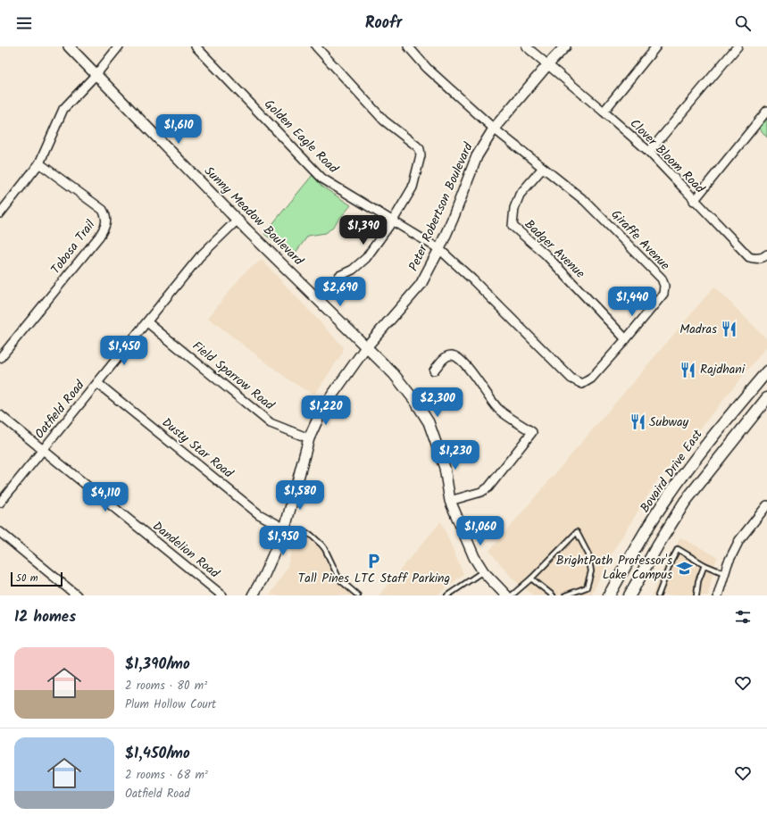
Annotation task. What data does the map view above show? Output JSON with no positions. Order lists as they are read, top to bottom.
{
  "streets": {
    "main road": ["Bovaird Drive East"],
    "street": [
      "Golden Eagle Road",
      "Clover Bloom Road",
      "Peter Robertson Boulevard",
      "Sunny Meadow Boulevard",
      "Giraffe Avenue",
      "Tobosa Trail",
      "Badger Avenue",
      "Field Sparrow Road",
      "Oatfield Road",
      "Dusty Star Road",
      "Dandelion Road"
    ]
  },
  "crossings": [
    ["Golden Eagle Road", "Peter Robertson Boulevard"],
    ["Golden Eagle Road", "Giraffe Avenue"],
    ["Clover Bloom Road", "Peter Robertson Boulevard"],
    ["Peter Robertson Boulevard", "Sunny Meadow Boulevard"],
    ["Peter Robertson Boulevard", "Giraffe Avenue"],
    ["Peter Robertson Boulevard", "Field Sparrow Road"],
    ["Peter Robertson Boulevard", "Dusty Star Road"],
    ["Sunny Meadow Boulevard", "Oatfield Road"],
    ["Giraffe Avenue", "Badger Avenue"],
    ["Field Sparrow Road", "Oatfield Road"],
    ["Oatfield Road", "Dusty Star Road"],
    ["Oatfield Road", "Dandelion Road"]
  ],
  "places": {
    "restaurant": ["Madras", "Rajdhani", "Subway"],
    "parking": ["Tall Pines LTC Staff Parking"],
    "school or university": ["BrightPath Professor's Lake Campus"]
  },
  "scale_bar": "50 m",
  "page": {
    "header": "Roofr",
    "price": [
      "$1,610",
      "$1,390",
      "$2,690",
      "$1,440",
      "$1,450",
      "$2,300",
      "$1,220",
      "$1,230",
      "$1,580",
      "$4,110",
      "$1,060",
      "$1,950"
    ],
    "scale": "50 m",
    "heading": "12 homes",
    "list": [
      {
        "name": "$1,390/mo",
        "note": "2 rooms · 80 m² · Plum Hollow Court"
      },
      {
        "name": "$1,450/mo",
        "note": "2 rooms · 68 m² · Oatfield Road"
      }
    ]
  }
}
